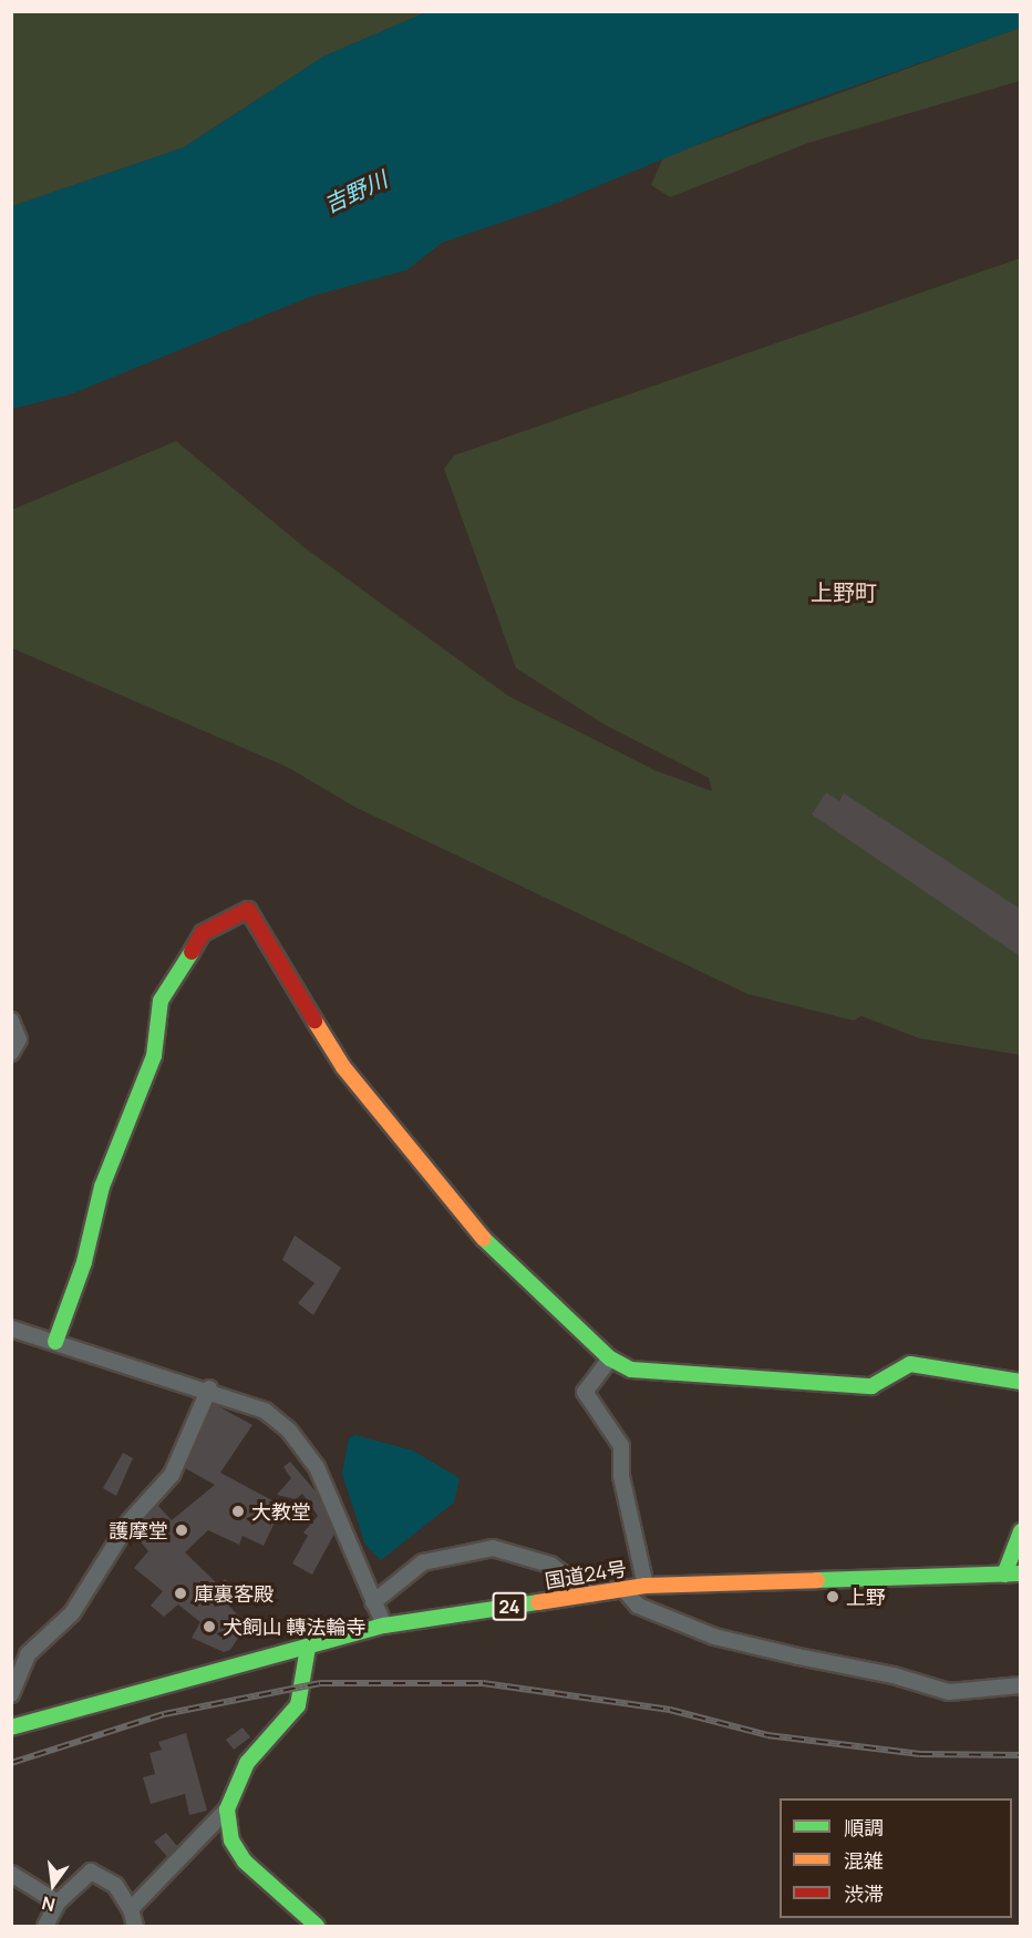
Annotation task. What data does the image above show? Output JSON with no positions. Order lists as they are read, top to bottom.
{
  "streets": {
    "main road": ["国道24号", "24"]
  },
  "districts": ["上野町"],
  "water": ["吉野川"],
  "places": [
    "大教堂",
    "護摩堂",
    "庫裏客殿",
    "上野",
    "犬飼山 轉法輪寺"
  ],
  "legend": ["順調", "混雑", "渋滞"],
  "north": "bottom"
}
